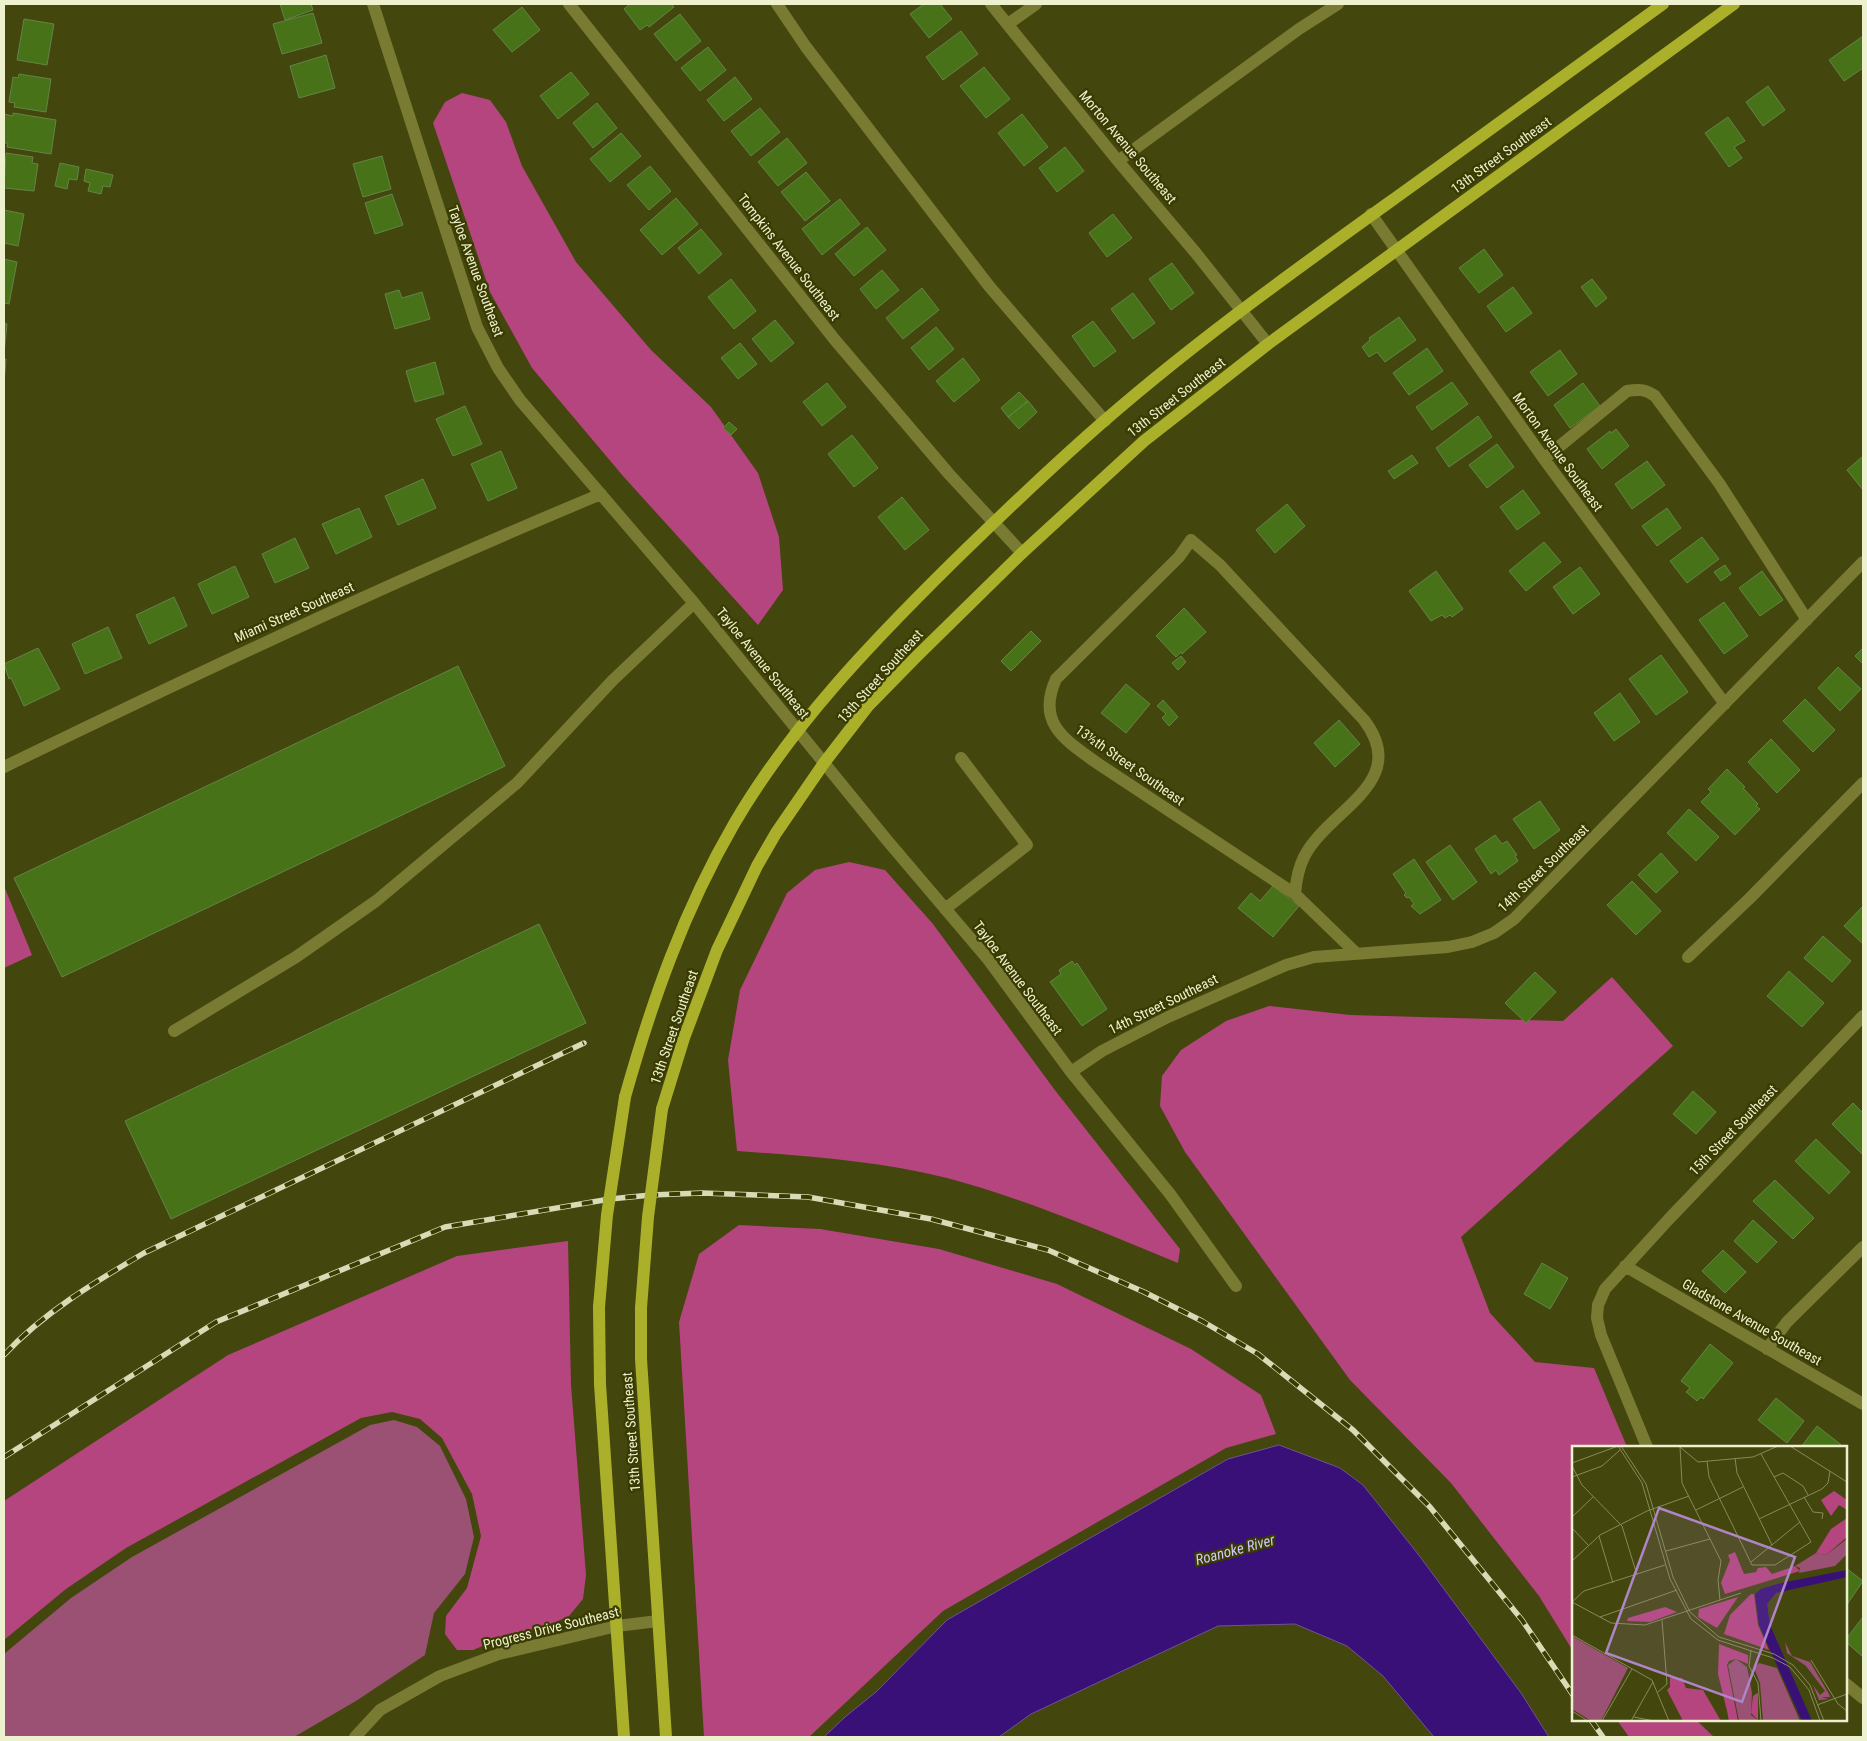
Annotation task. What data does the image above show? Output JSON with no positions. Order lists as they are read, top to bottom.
{
  "streets": {
    "main road": ["13th Street Southeast"],
    "street": [
      "Morton Avenue Southeast",
      "Tompkins Avenue Southeast",
      "Tayloe Avenue Southeast",
      "Miami Street Southeast",
      "13½th Street Southeast",
      "14th Street Southeast",
      "15th Street Southeast",
      "Gladstone Avenue Southeast",
      "Progress Drive Southeast"
    ]
  },
  "crossings": [
    ["Morton Avenue Southeast", "13th Street Southeast"],
    ["Morton Avenue Southeast", "14th Street Southeast"],
    ["13th Street Southeast", "Tompkins Avenue Southeast"],
    ["13th Street Southeast", "Tayloe Avenue Southeast"],
    ["13th Street Southeast", "Progress Drive Southeast"],
    ["Tayloe Avenue Southeast", "Miami Street Southeast"],
    ["Tayloe Avenue Southeast", "14th Street Southeast"],
    ["13½th Street Southeast", "14th Street Southeast"],
    ["15th Street Southeast", "Gladstone Avenue Southeast"]
  ],
  "water": ["Roanoke River"]
}
